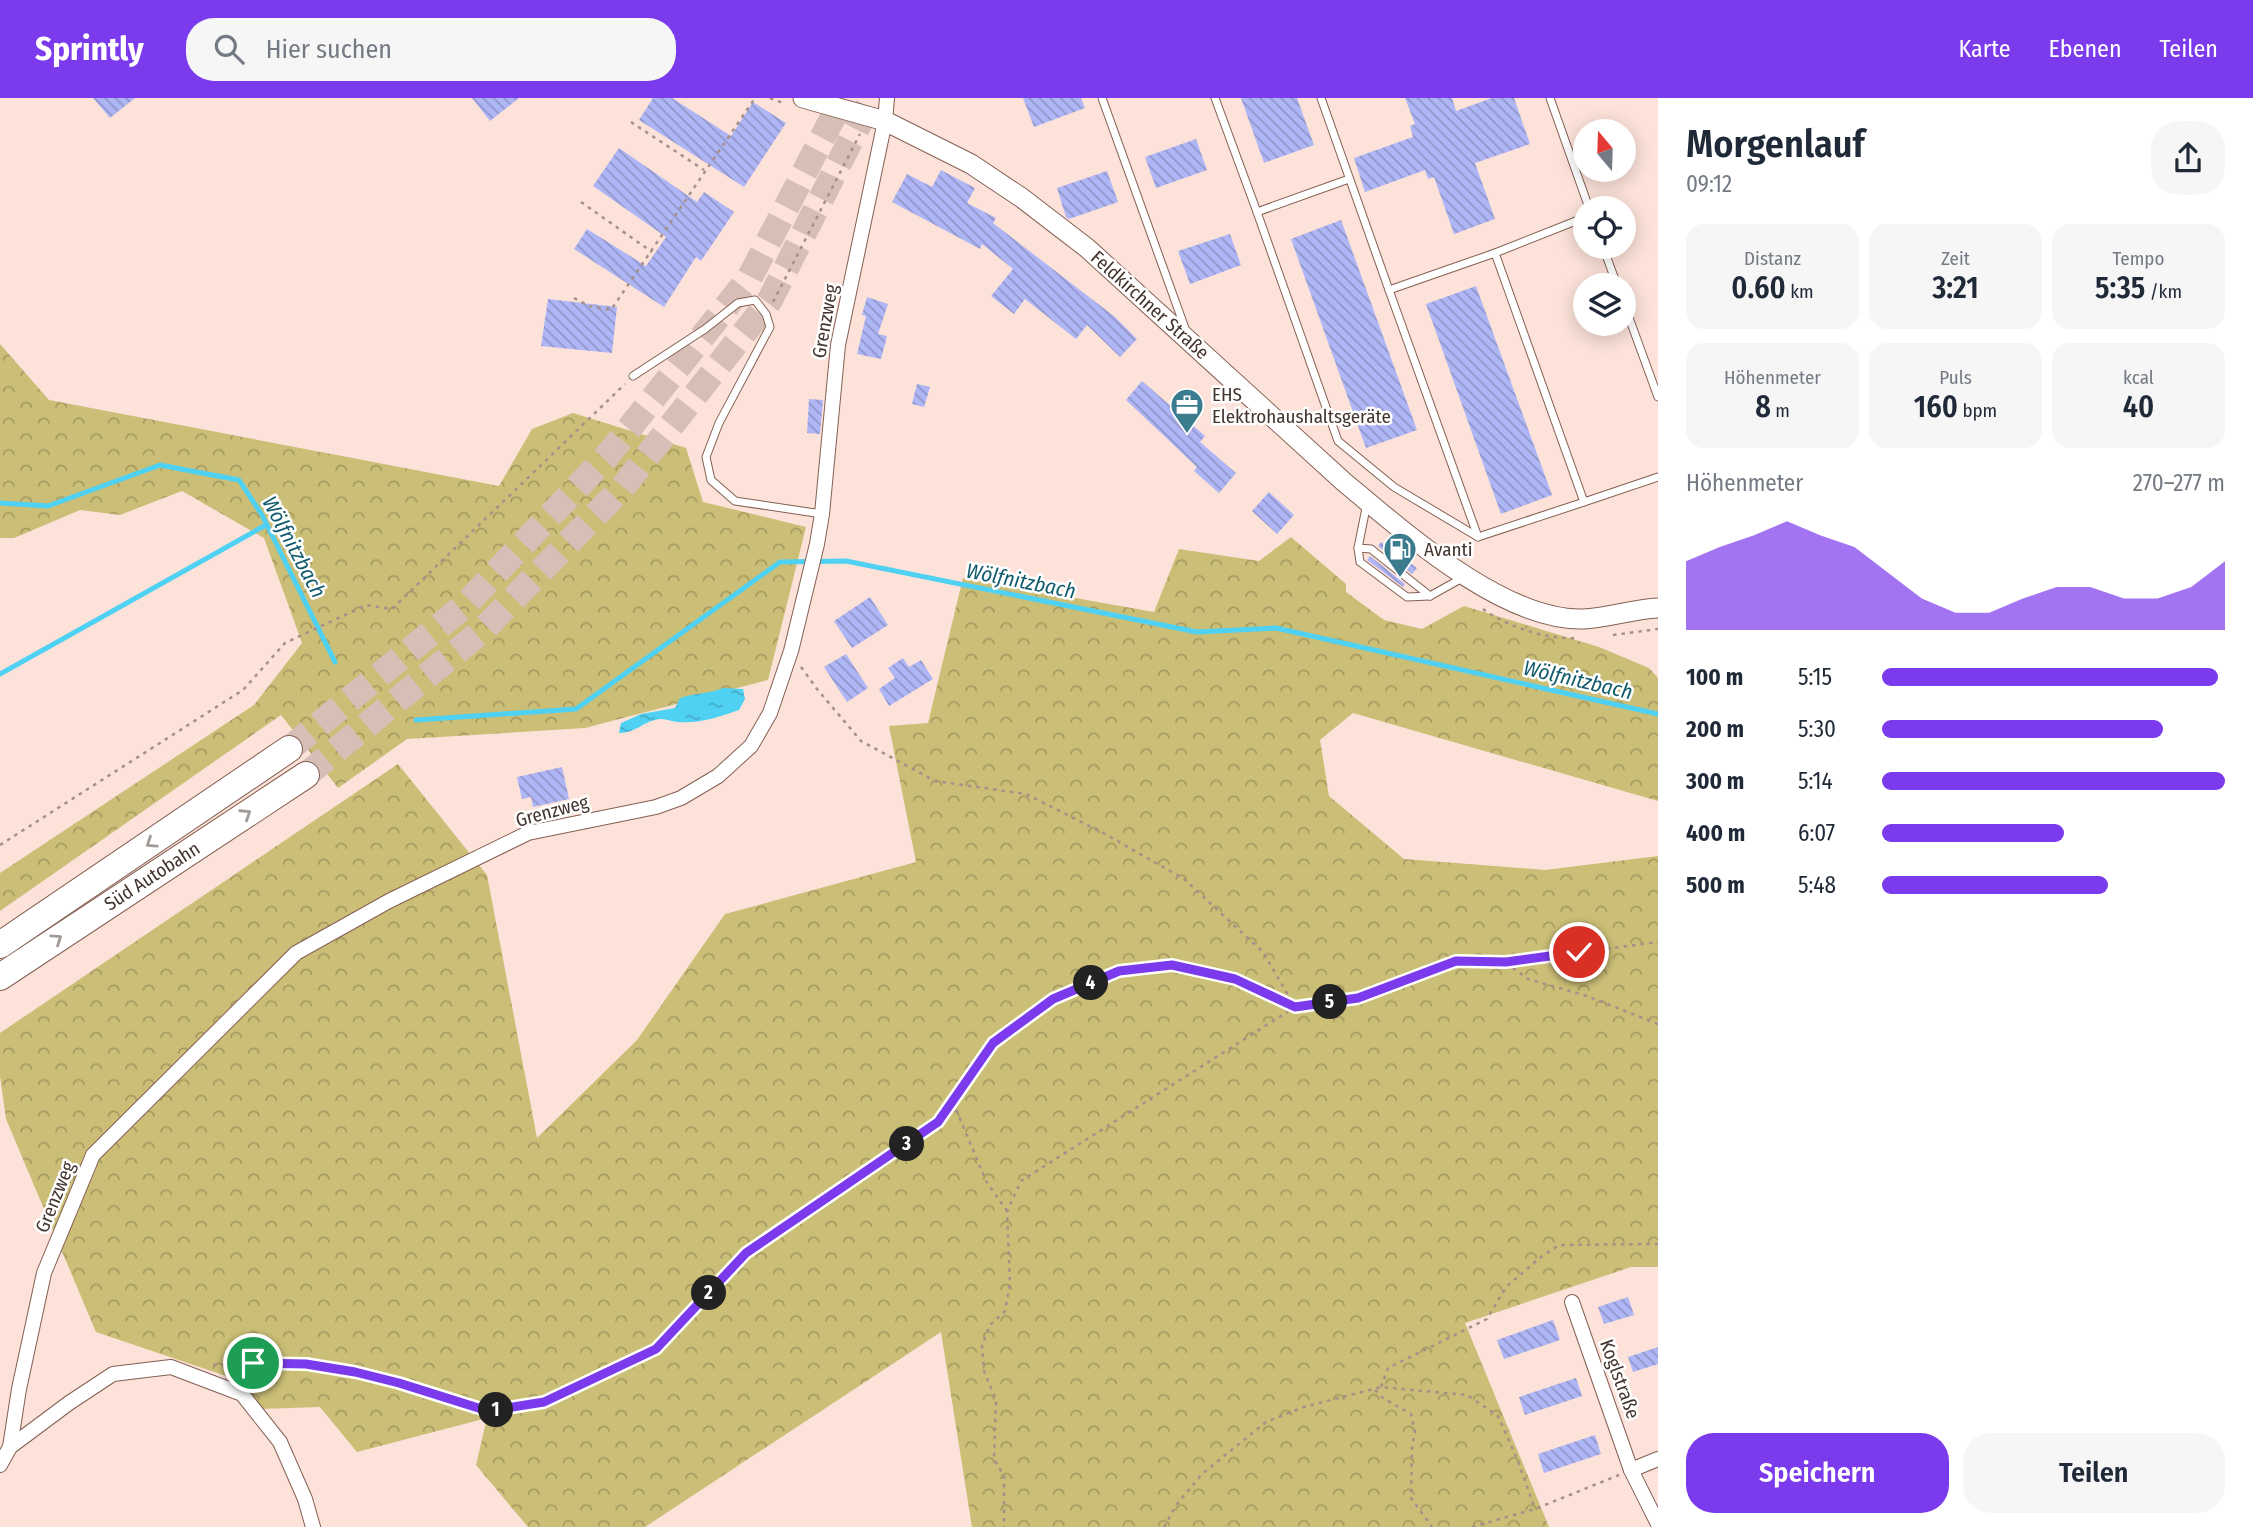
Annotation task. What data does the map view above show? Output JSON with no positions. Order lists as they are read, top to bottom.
{
  "streets": {
    "highway": ["Süd Autobahn"],
    "street": ["Feldkirchner Straße", "Grenzweg", "Koglstraße"]
  },
  "crossings": [
    ["Feldkirchner Straße", "Grenzweg"]
  ],
  "water": ["Wölfnitzbach"],
  "places": {
    "office": ["EHS Elektrohaushaltsgeräte"],
    "fuel station": ["Avanti"]
  },
  "north": "top",
  "page": {
    "header": "Sprintly",
    "search": "Hier suchen",
    "nav": ["Karte", "Ebenen", "Teilen"],
    "heading": ["Morgenlauf", "09:12"],
    "stats": [
      ["Distanz", "0.60 km"],
      ["Zeit", "3:21"],
      ["Tempo", "5:35 /km"],
      ["Höhenmeter", "8 m"],
      ["Puls", "160 bpm"],
      ["kcal", "40"]
    ],
    "chart": ["Höhenmeter", "270–277 m"],
    "list": [
      {
        "name": "100 m",
        "note": "5:15"
      },
      {
        "name": "200 m",
        "note": "5:30"
      },
      {
        "name": "300 m",
        "note": "5:14"
      },
      {
        "name": "400 m",
        "note": "6:07"
      },
      {
        "name": "500 m",
        "note": "5:48"
      }
    ],
    "pins": [
      "4",
      "5",
      "3",
      "2",
      "1"
    ],
    "buttons": ["Speichern", "Teilen"]
  }
}
